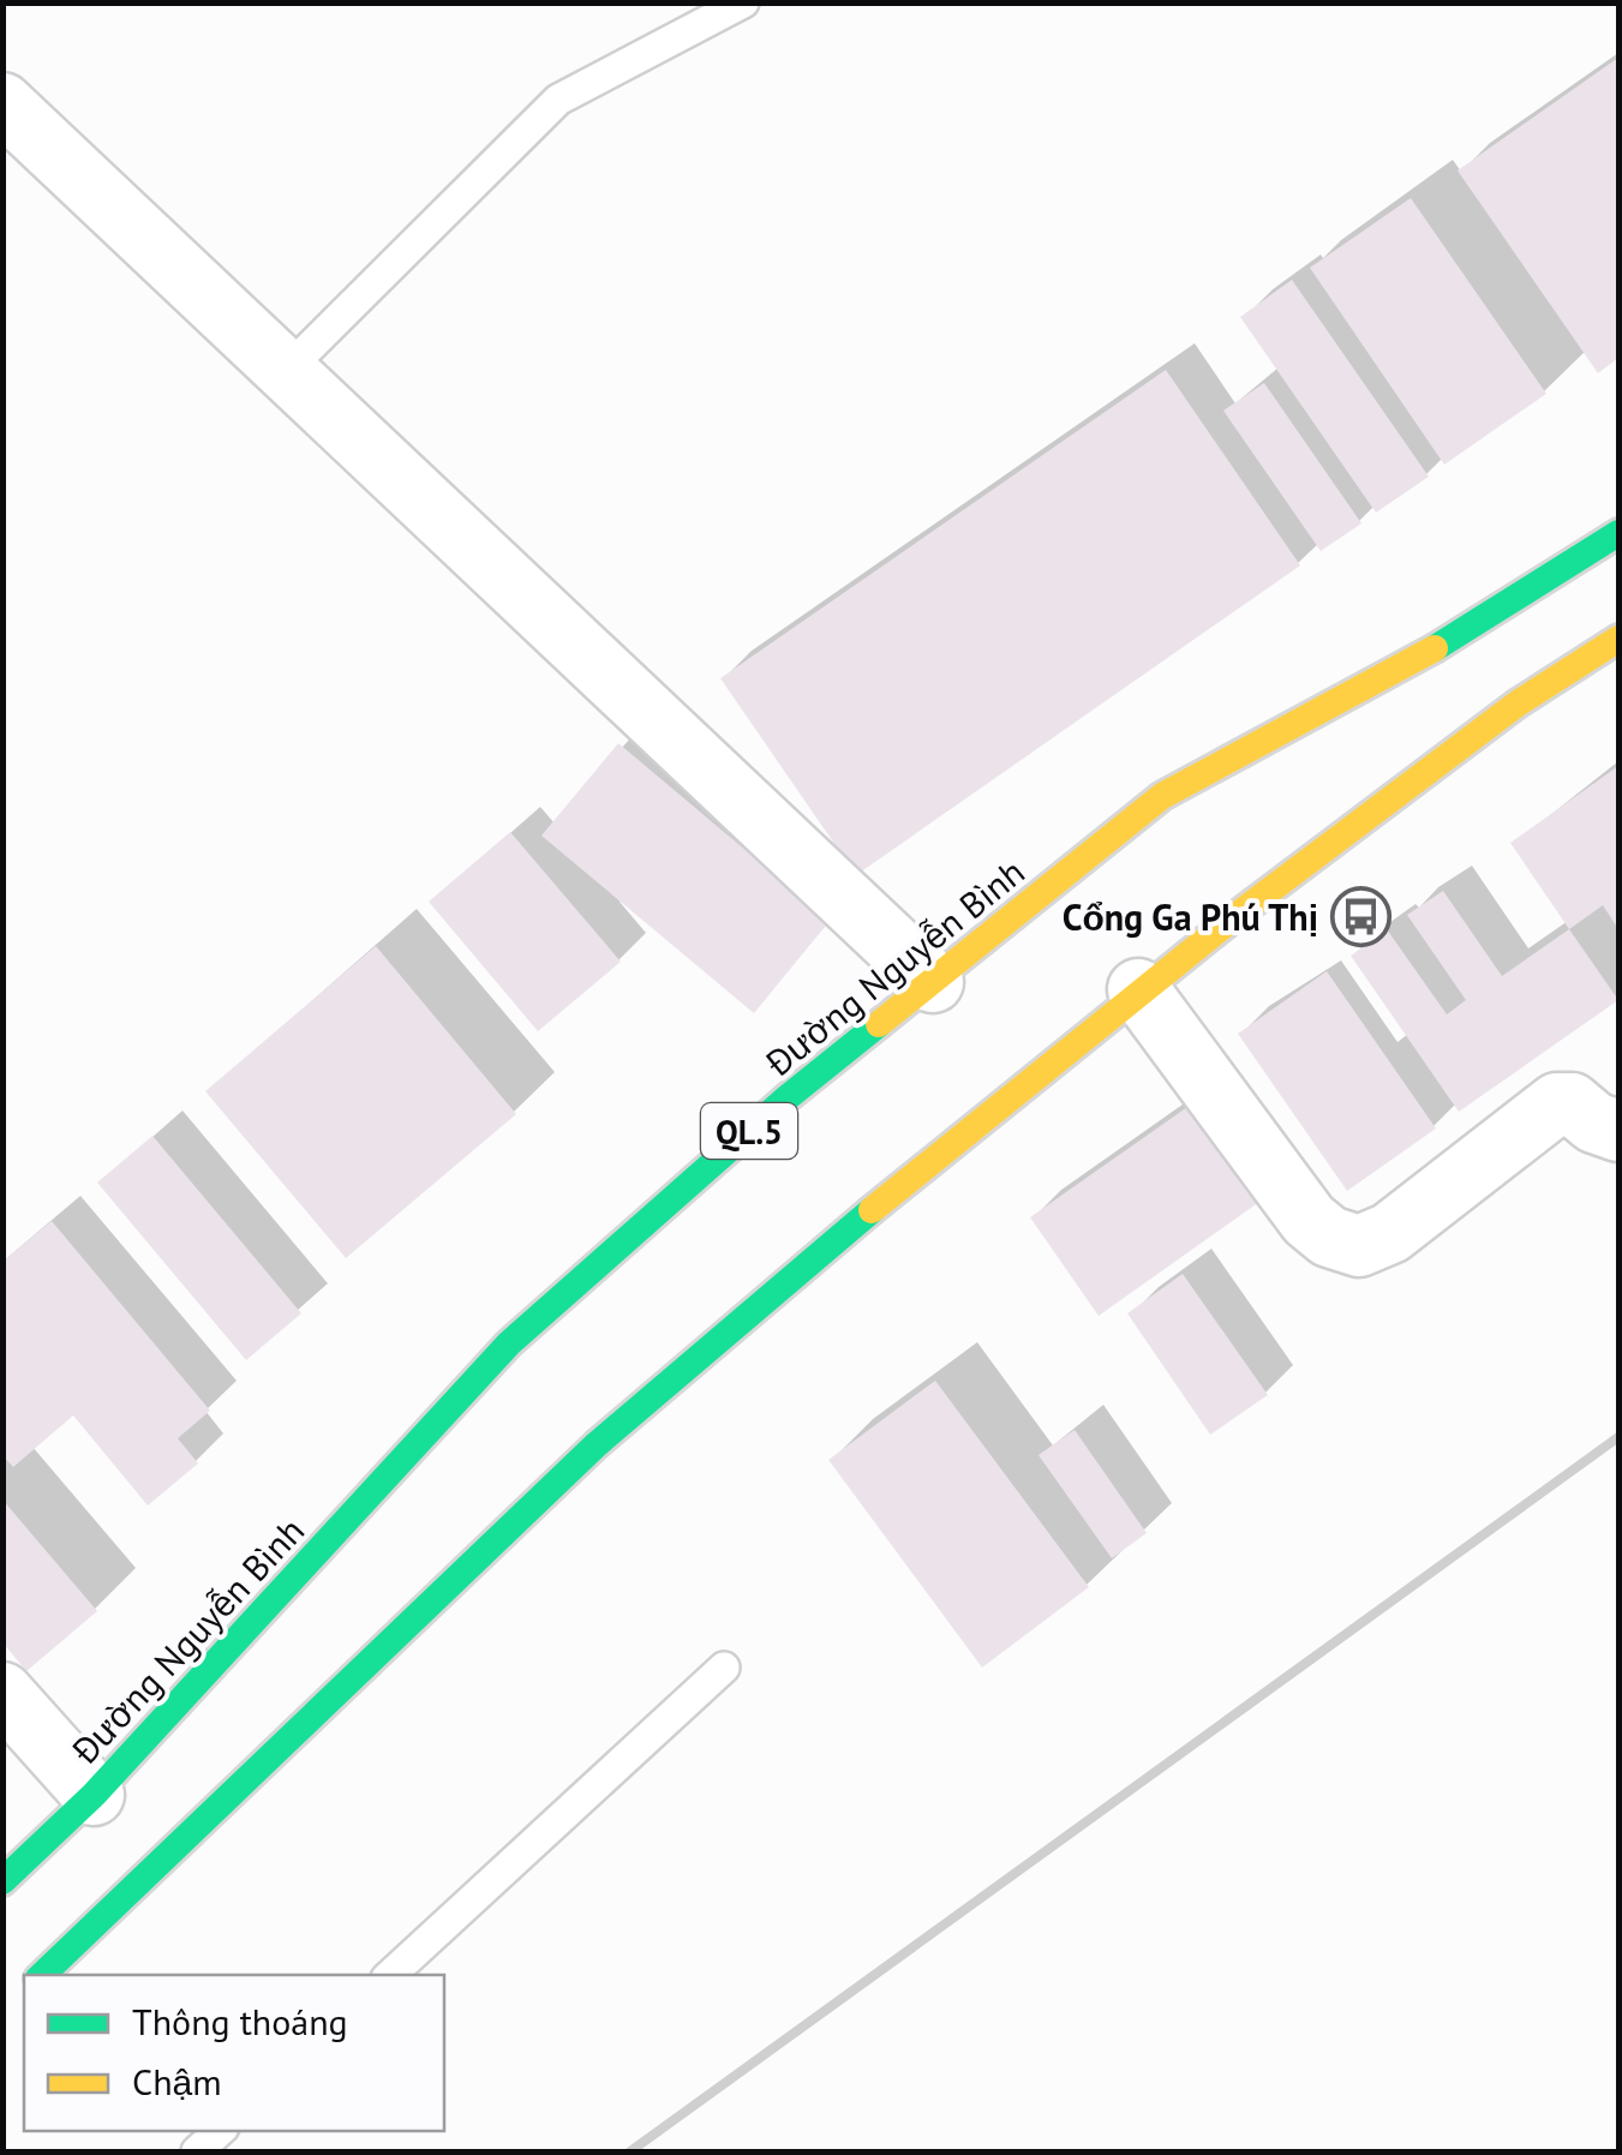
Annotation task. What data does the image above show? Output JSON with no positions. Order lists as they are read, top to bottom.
{
  "streets": {
    "highway": ["Đường Nguyễn Bình", "QL.5"]
  },
  "places": {
    "bus stop": ["Cổng Ga Phú Thị"]
  },
  "legend": ["Thông thoáng", "Chậm"]
}
